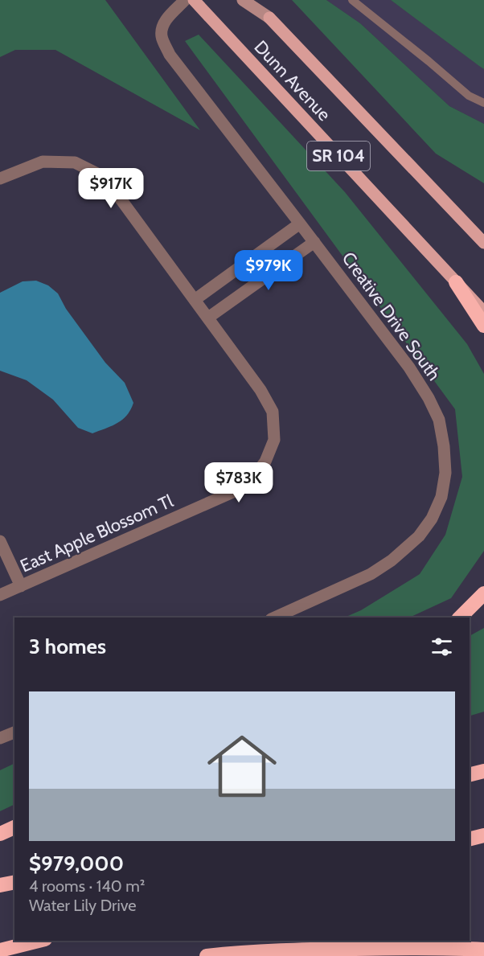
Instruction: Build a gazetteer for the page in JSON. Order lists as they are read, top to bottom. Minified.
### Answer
{"streets":{"main road":["Dunn Avenue","SR 104"],"street":["Creative Drive South","East Apple Blossom Tl"]},"page":{"price":["$917K","$979K","$783K"],"heading":"3 homes","list":[{"name":"$979,000","note":"4 rooms · 140 m² · Water Lily Drive"}]}}
